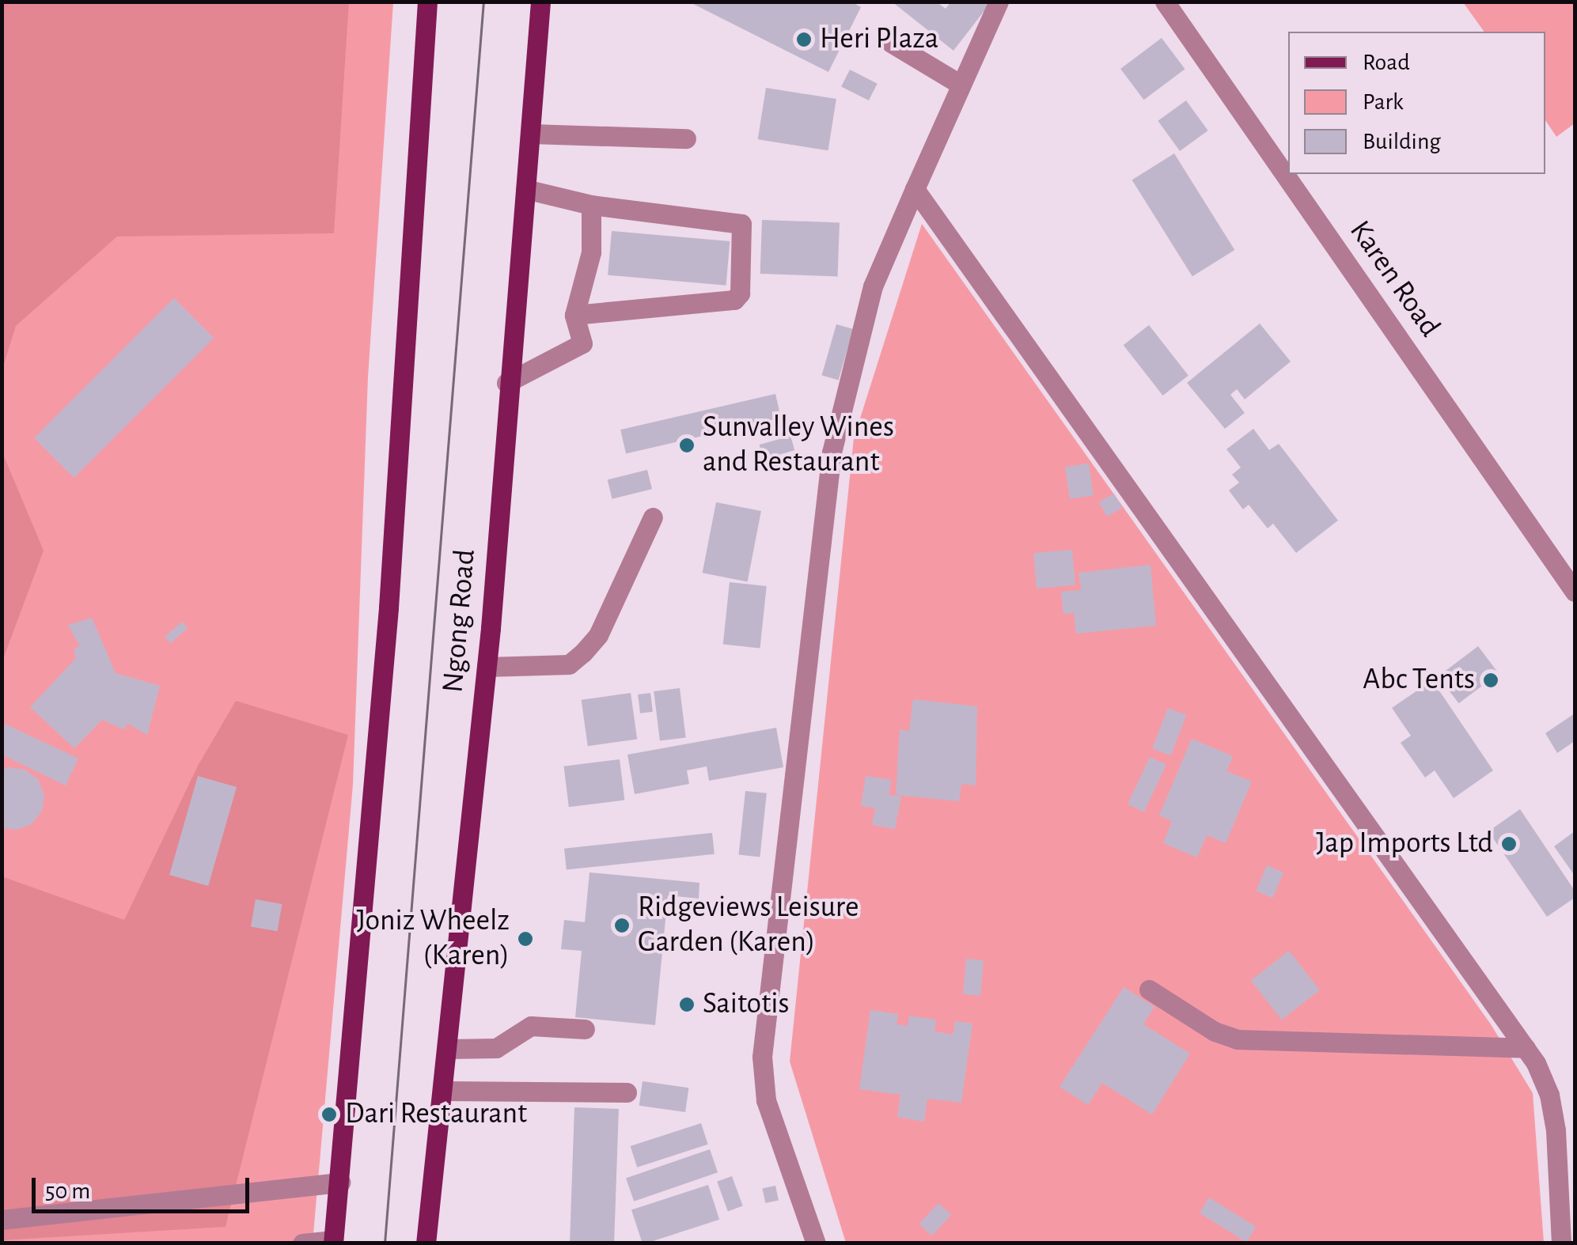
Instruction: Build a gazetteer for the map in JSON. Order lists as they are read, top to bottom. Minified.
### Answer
{"streets":{"main road":["Ngong Road"],"street":["Karen Road"]},"places":["Heri Plaza","Sunvalley Wines and Restaurant","Abc Tents","Jap Imports Ltd","Ridgeviews Leisure Garden (Karen)","Joniz Wheelz (Karen)","Saitotis","Dari Restaurant"],"legend":["Road","Park","Building"],"scale_bar":"50 m"}
